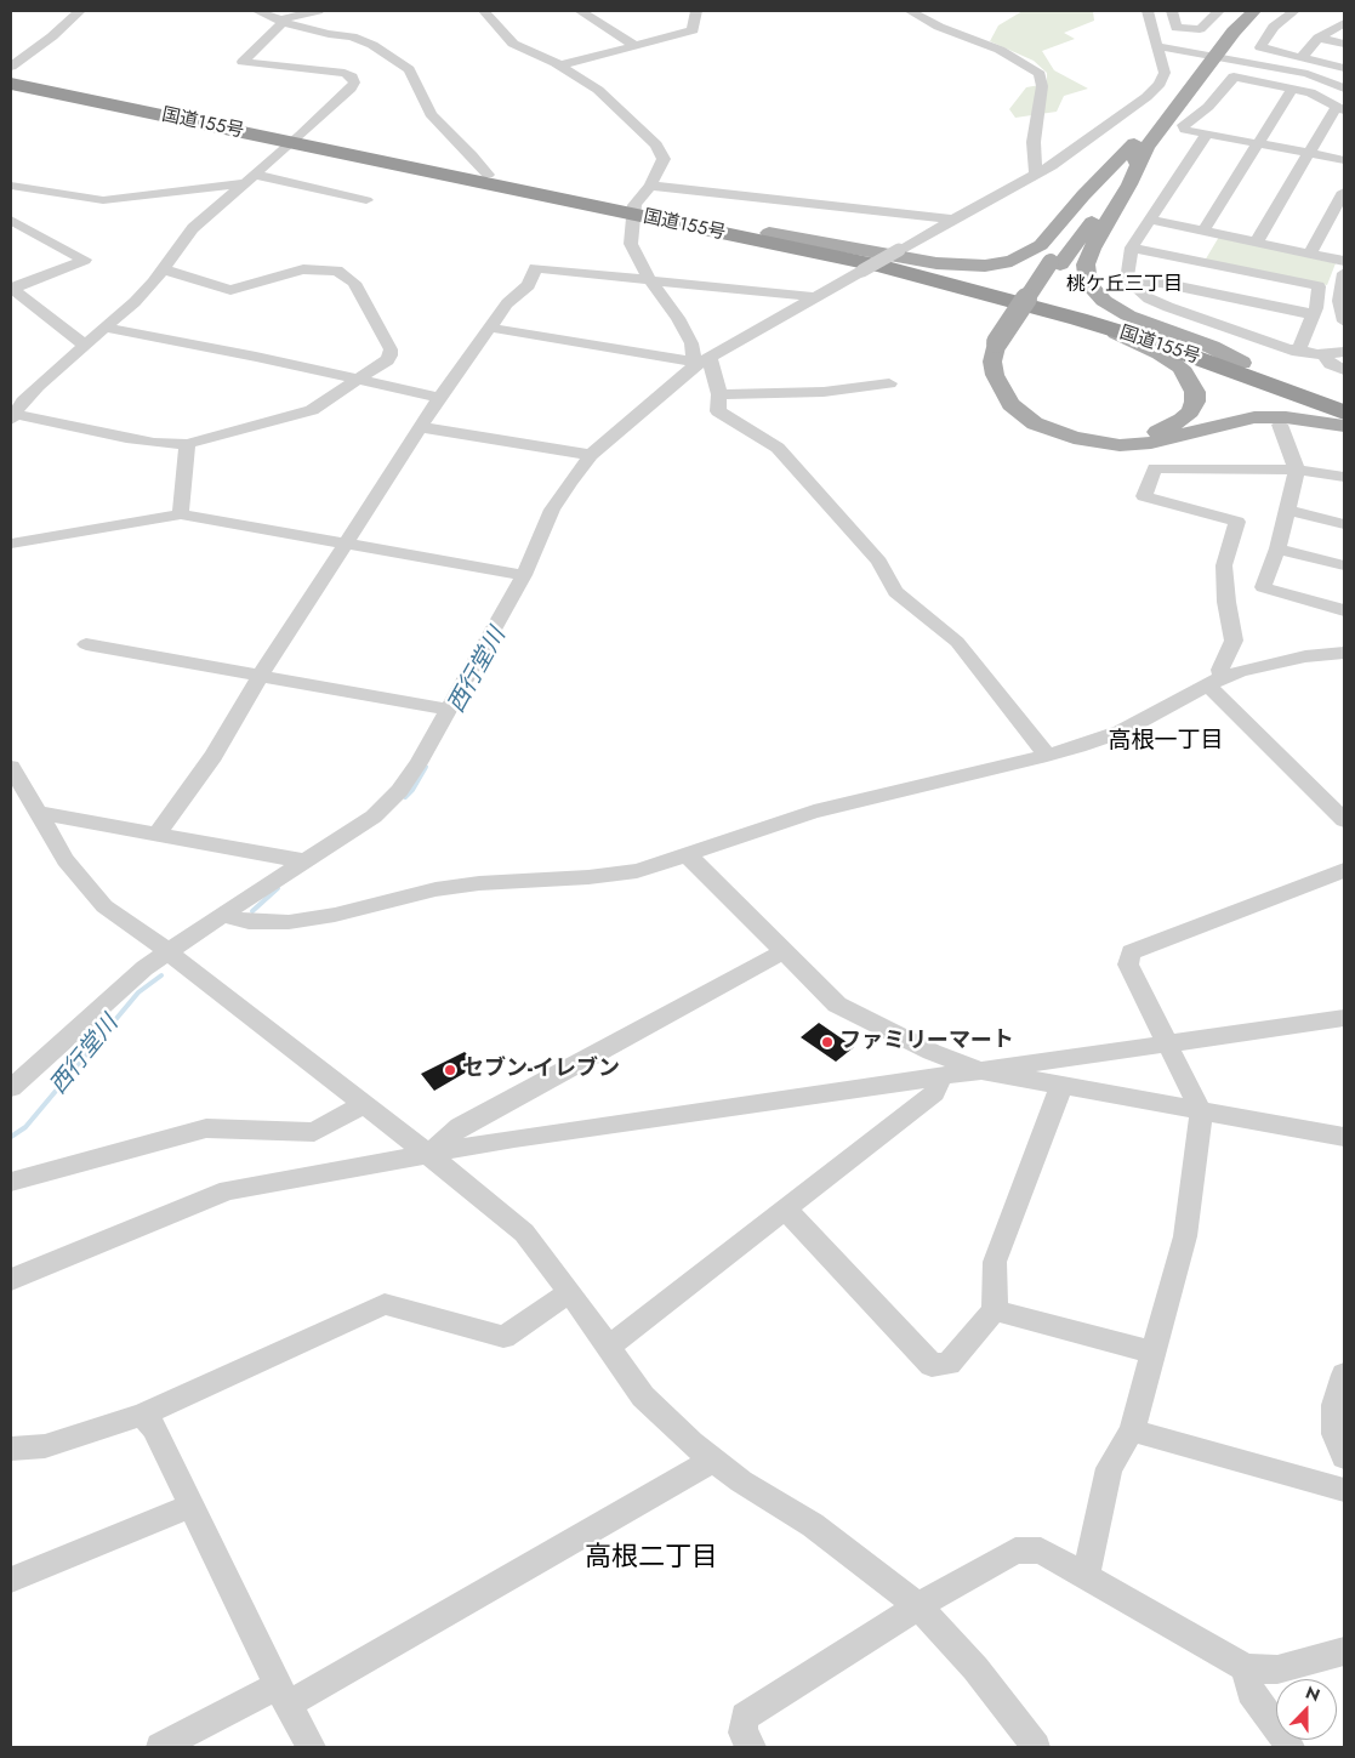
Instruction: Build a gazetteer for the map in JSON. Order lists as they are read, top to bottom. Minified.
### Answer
{"streets":{"highway":["国道155号"]},"districts":["桃ケ丘三丁目","高根一丁目","高根二丁目"],"water":["西行堂川"],"places":["ファミリーマート","セブン-イレブン"],"north":"top"}
